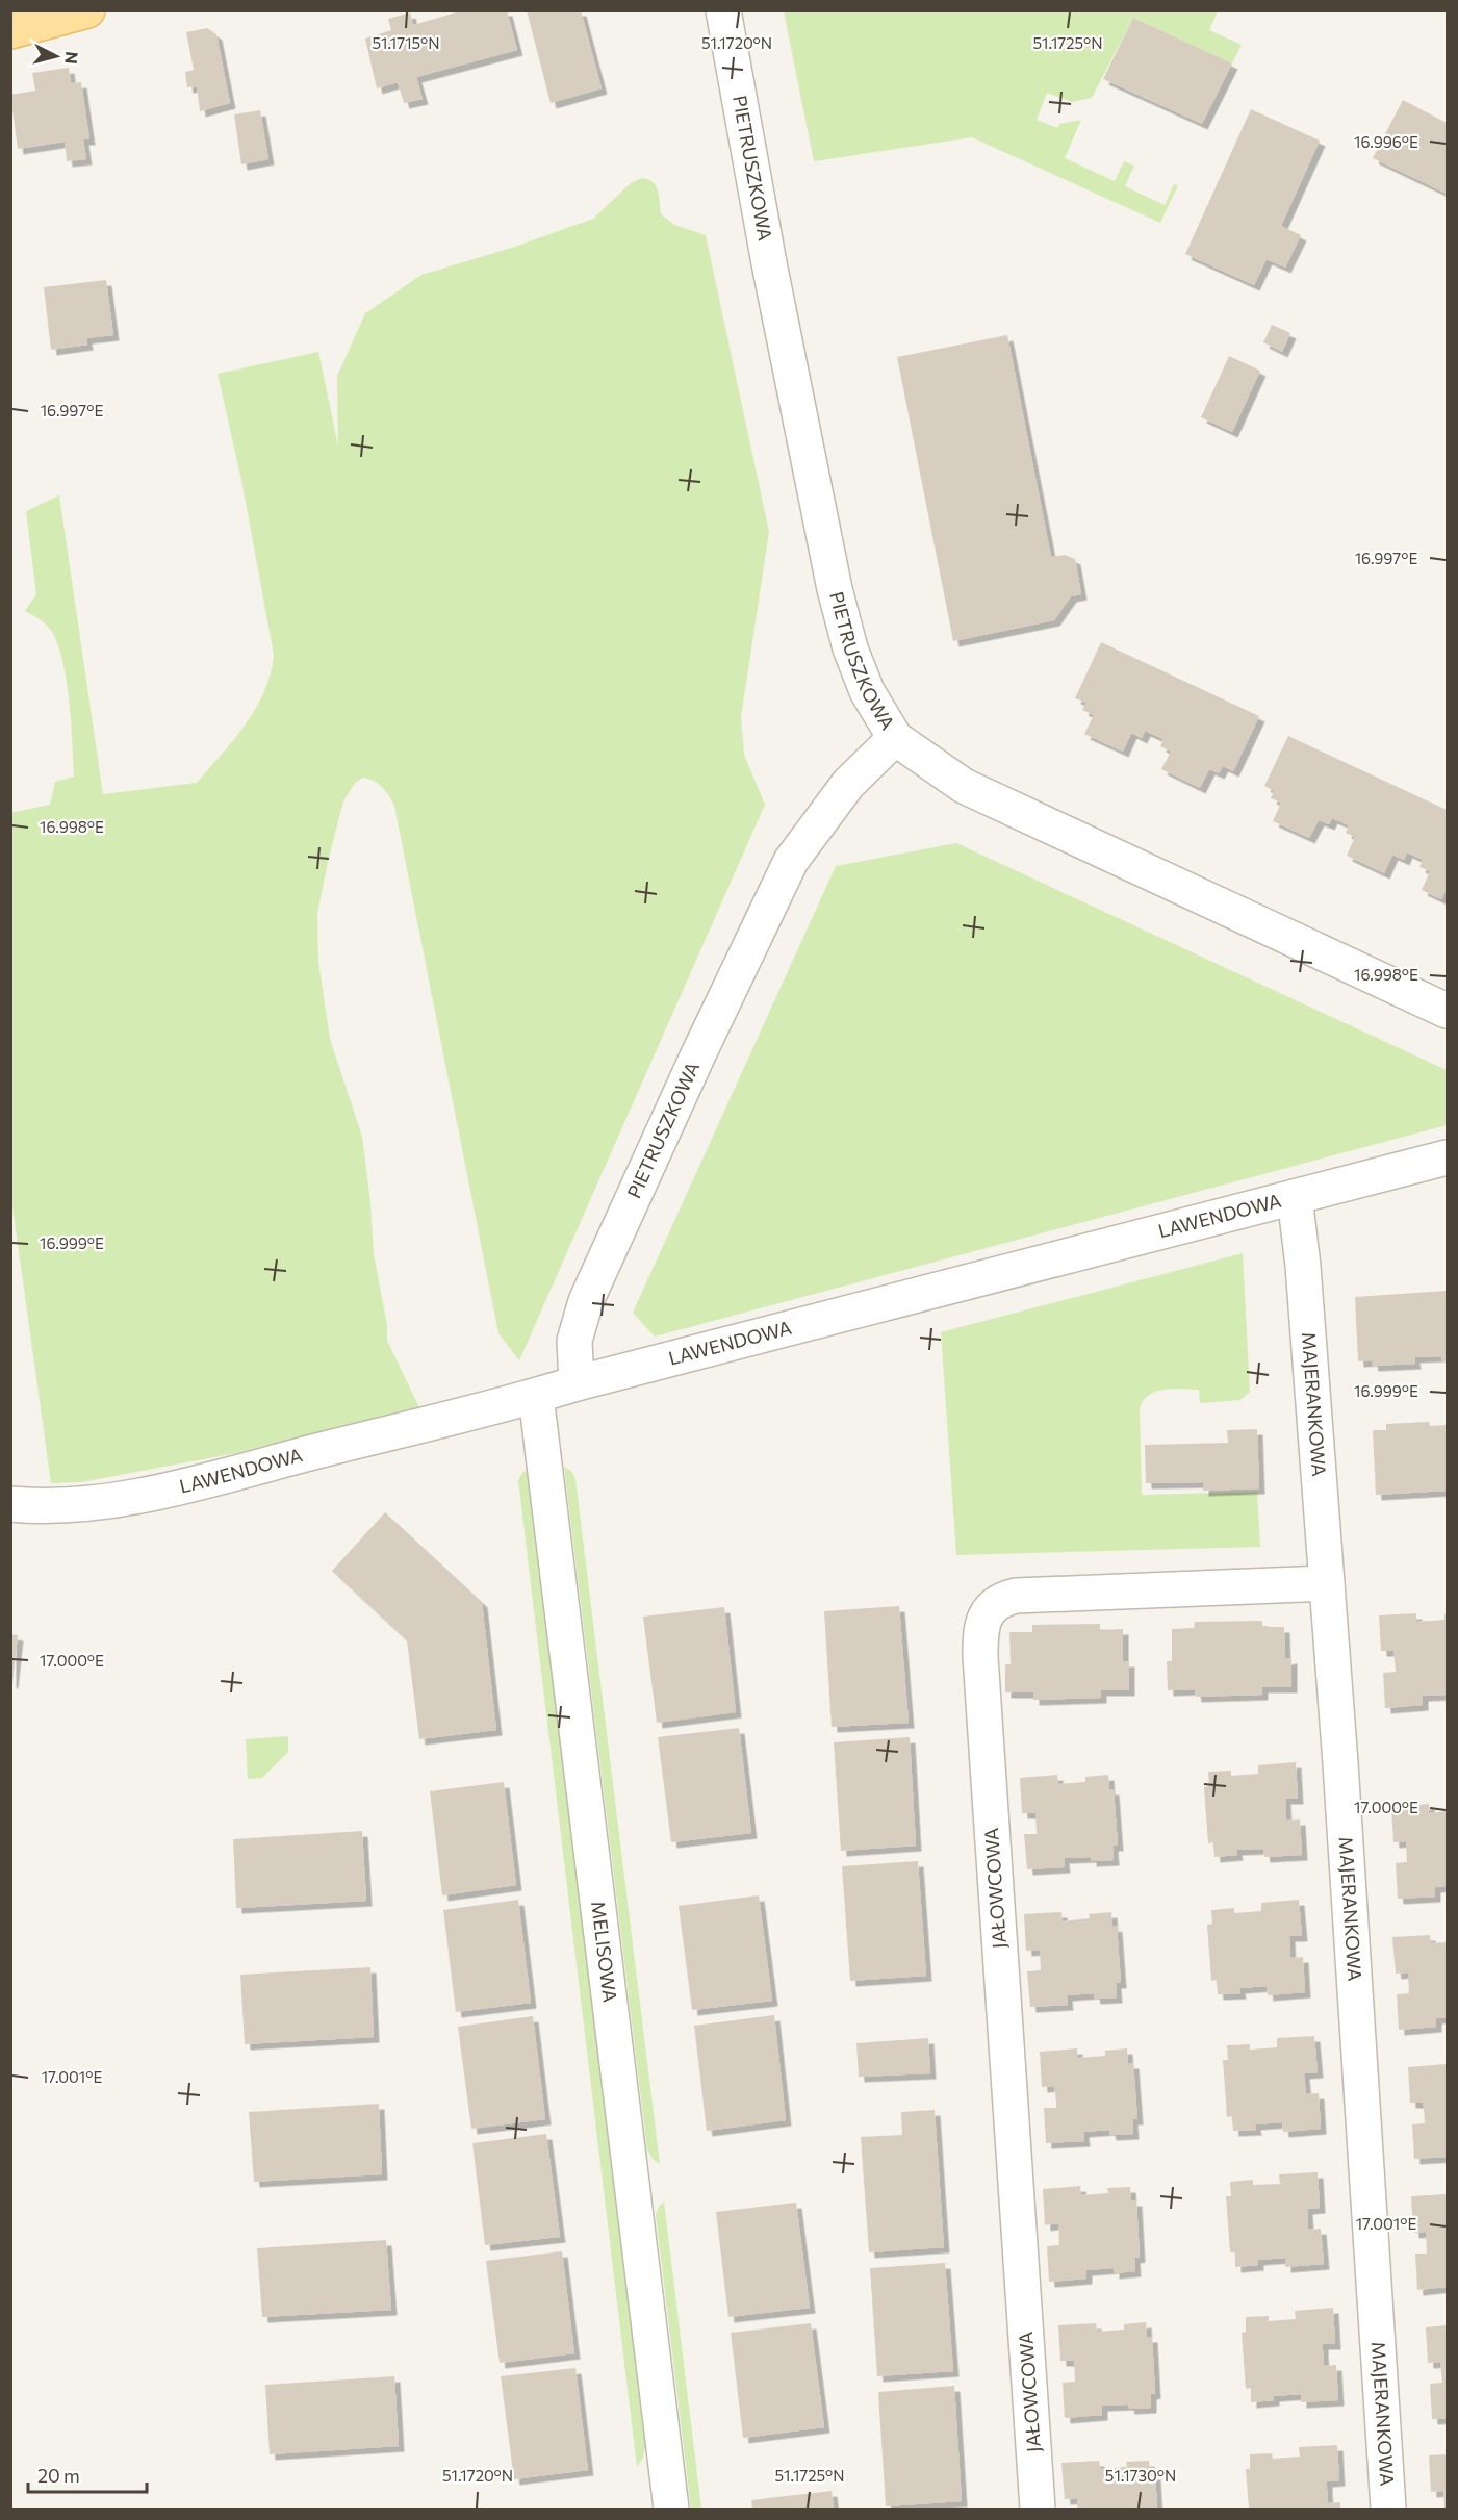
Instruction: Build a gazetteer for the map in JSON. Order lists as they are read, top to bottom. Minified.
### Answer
{"streets":{"street":["PIETRUSZKOWA","LAWENDOWA","MAJERANKOWA","JAŁOWCOWA","MELISOWA"]},"crossings":[["PIETRUSZKOWA","LAWENDOWA"],["LAWENDOWA","MAJERANKOWA"],["LAWENDOWA","MELISOWA"],["MAJERANKOWA","JAŁOWCOWA"]],"scale_bar":"20 m","north":"right","coordinates":["51.1715°N","51.1720°N","51.1725°N","16.996°E","16.997°E","16.998°E","16.999°E","17.000°E","17.001°E","51.1730°N"]}
